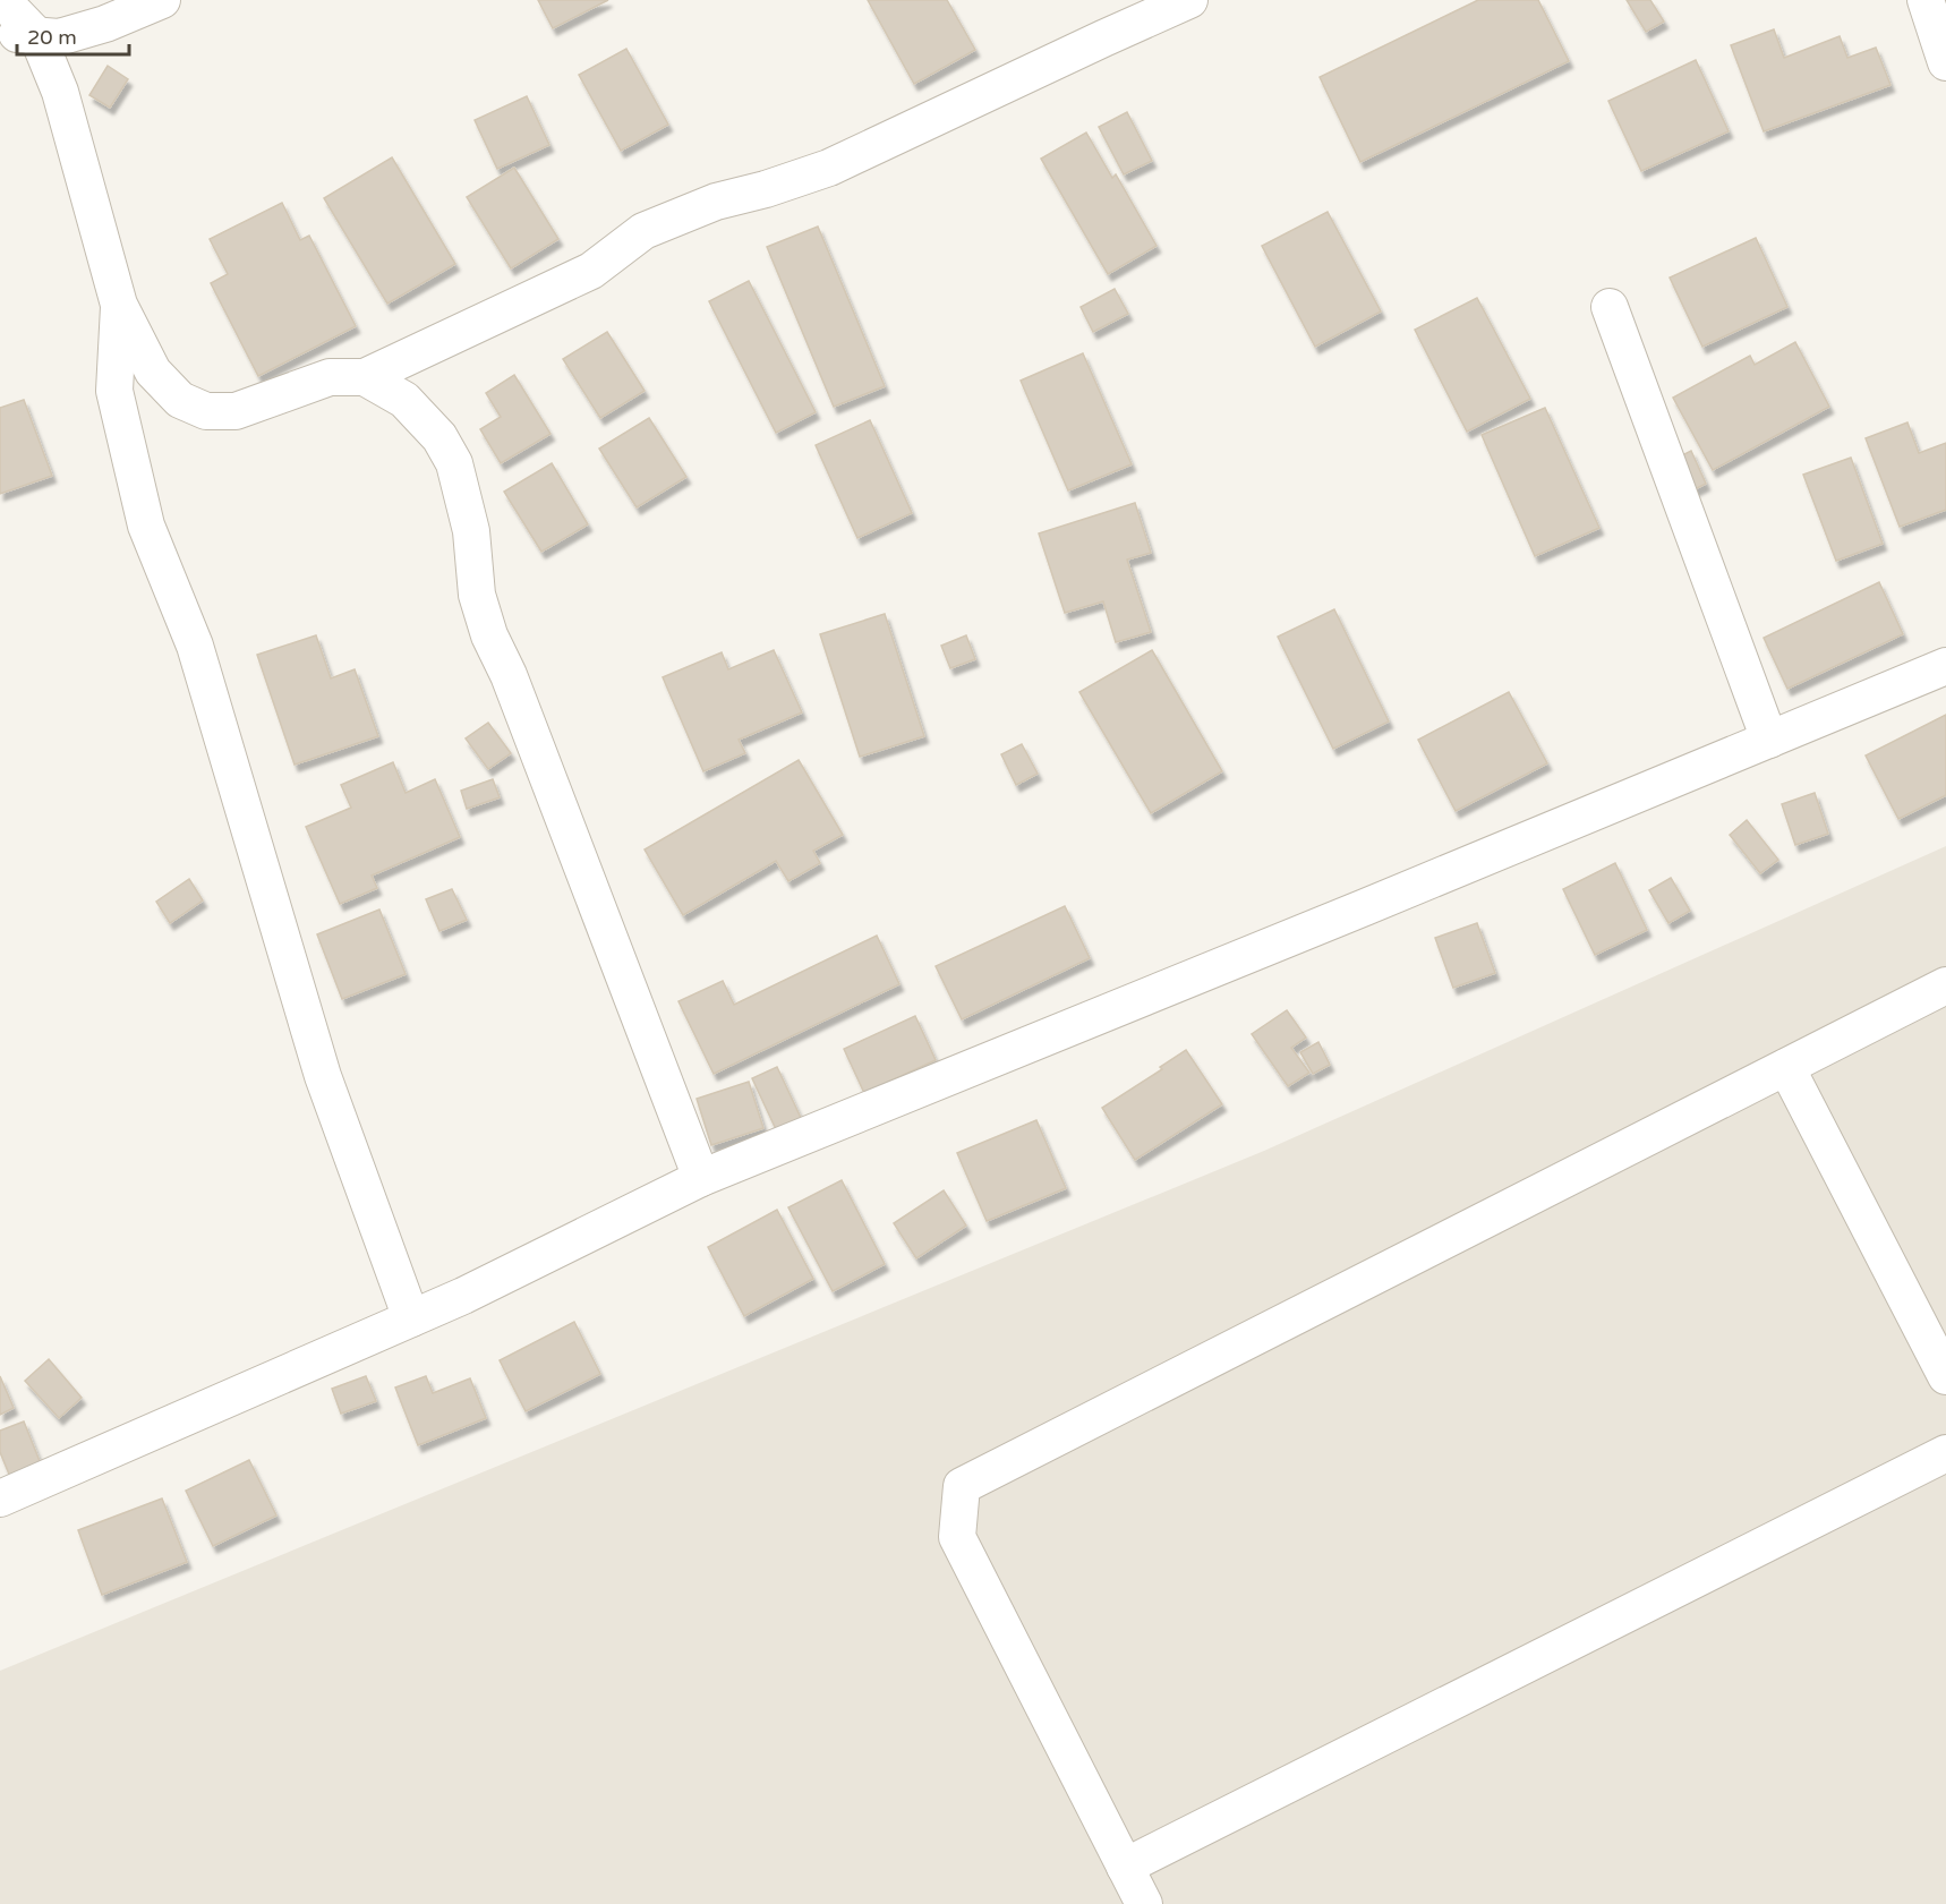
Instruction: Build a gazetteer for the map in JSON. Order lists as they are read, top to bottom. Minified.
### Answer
{"scale_bar":"20 m"}
